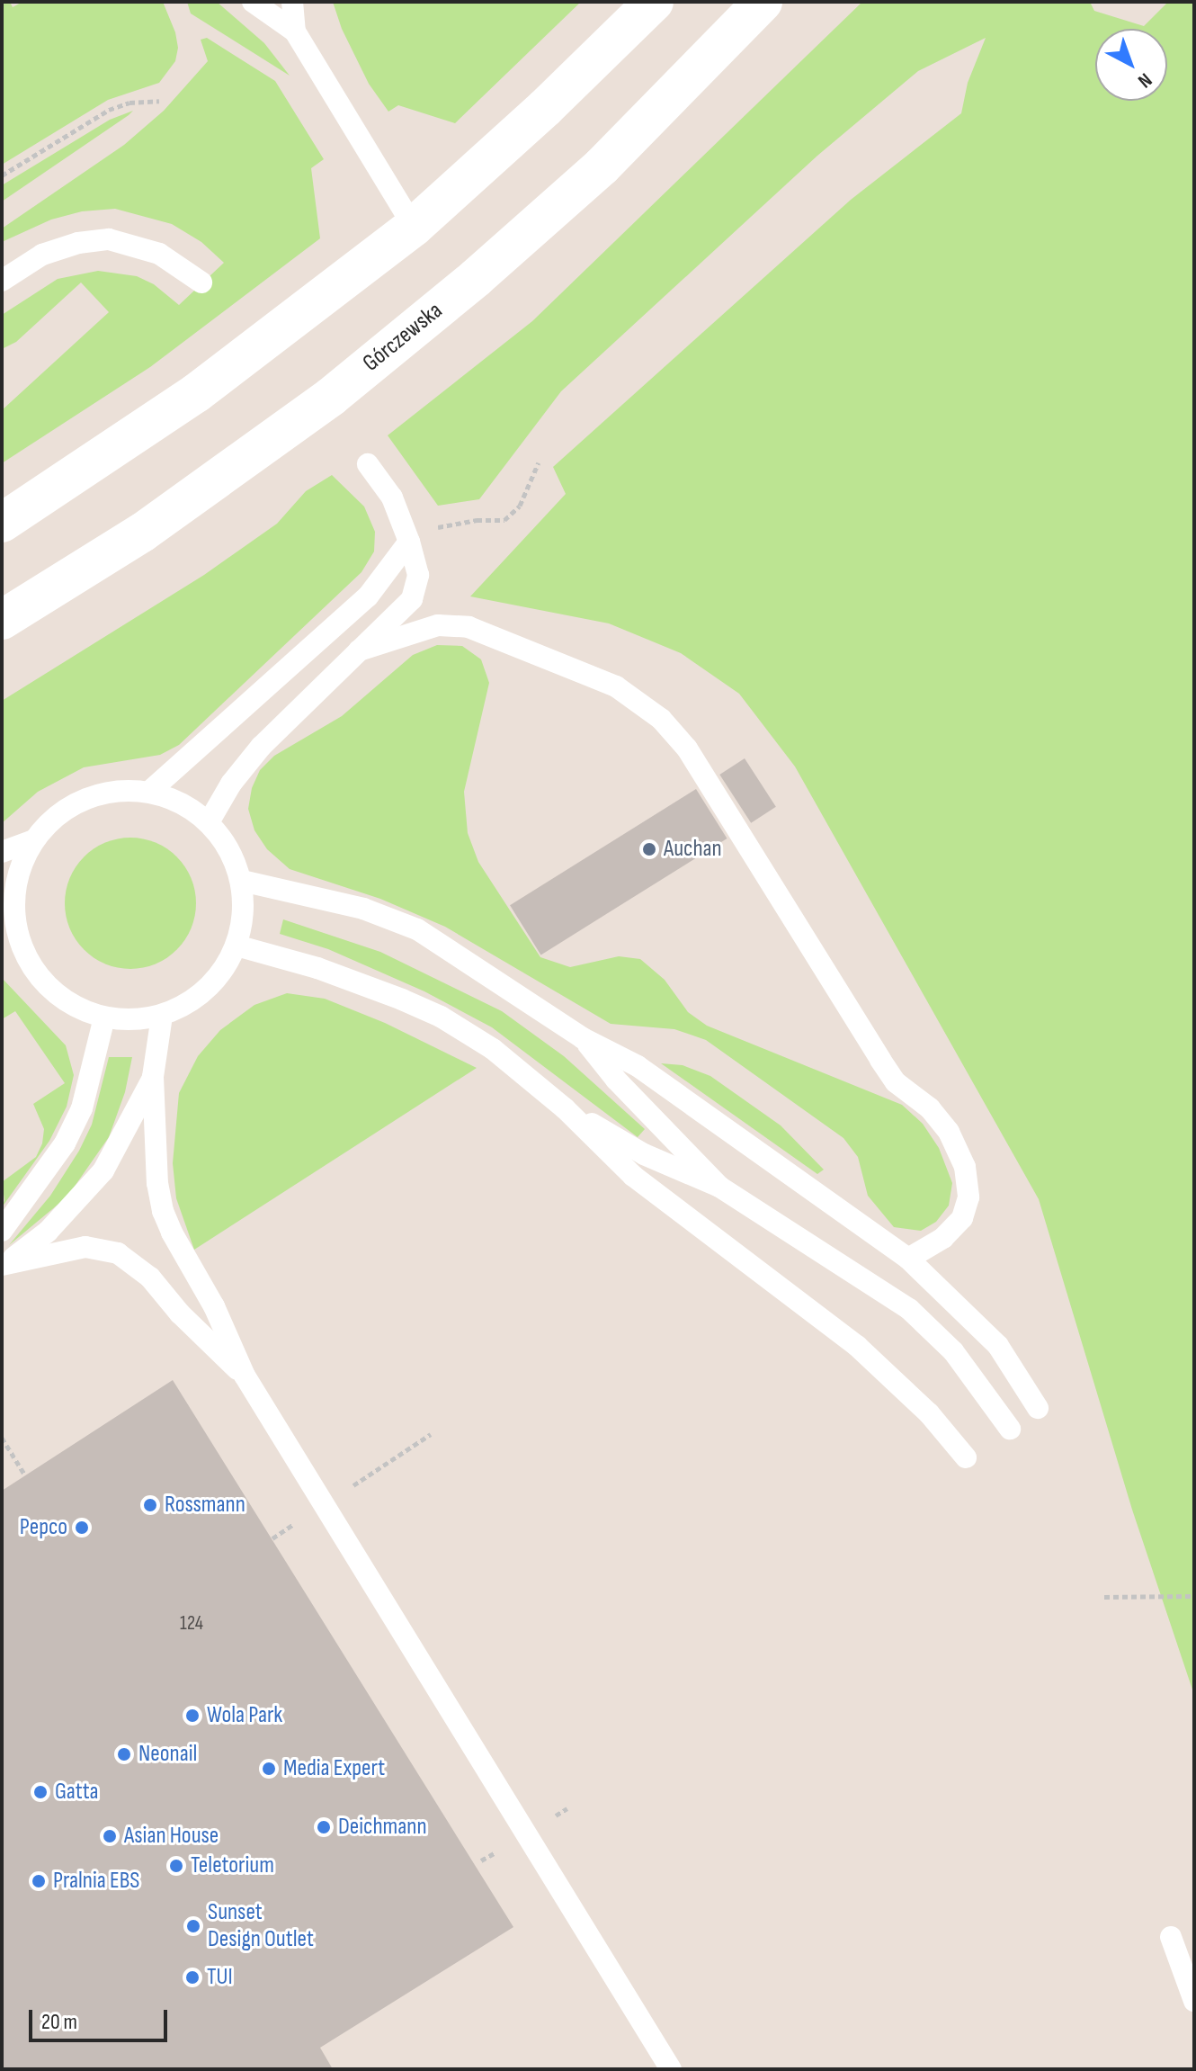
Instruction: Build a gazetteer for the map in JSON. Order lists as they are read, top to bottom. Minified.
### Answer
{"streets":{"main road":["Górczewska"]},"places":["Auchan","Rossmann","Pepco","Wola Park","Neonail","Media Expert","Gatta","Deichmann","Asian House","Teletorium","Pralnia EBS","Sunset Design Outlet","TUI"],"house_numbers":["124"],"scale_bar":"20 m","north":"bottom right"}
